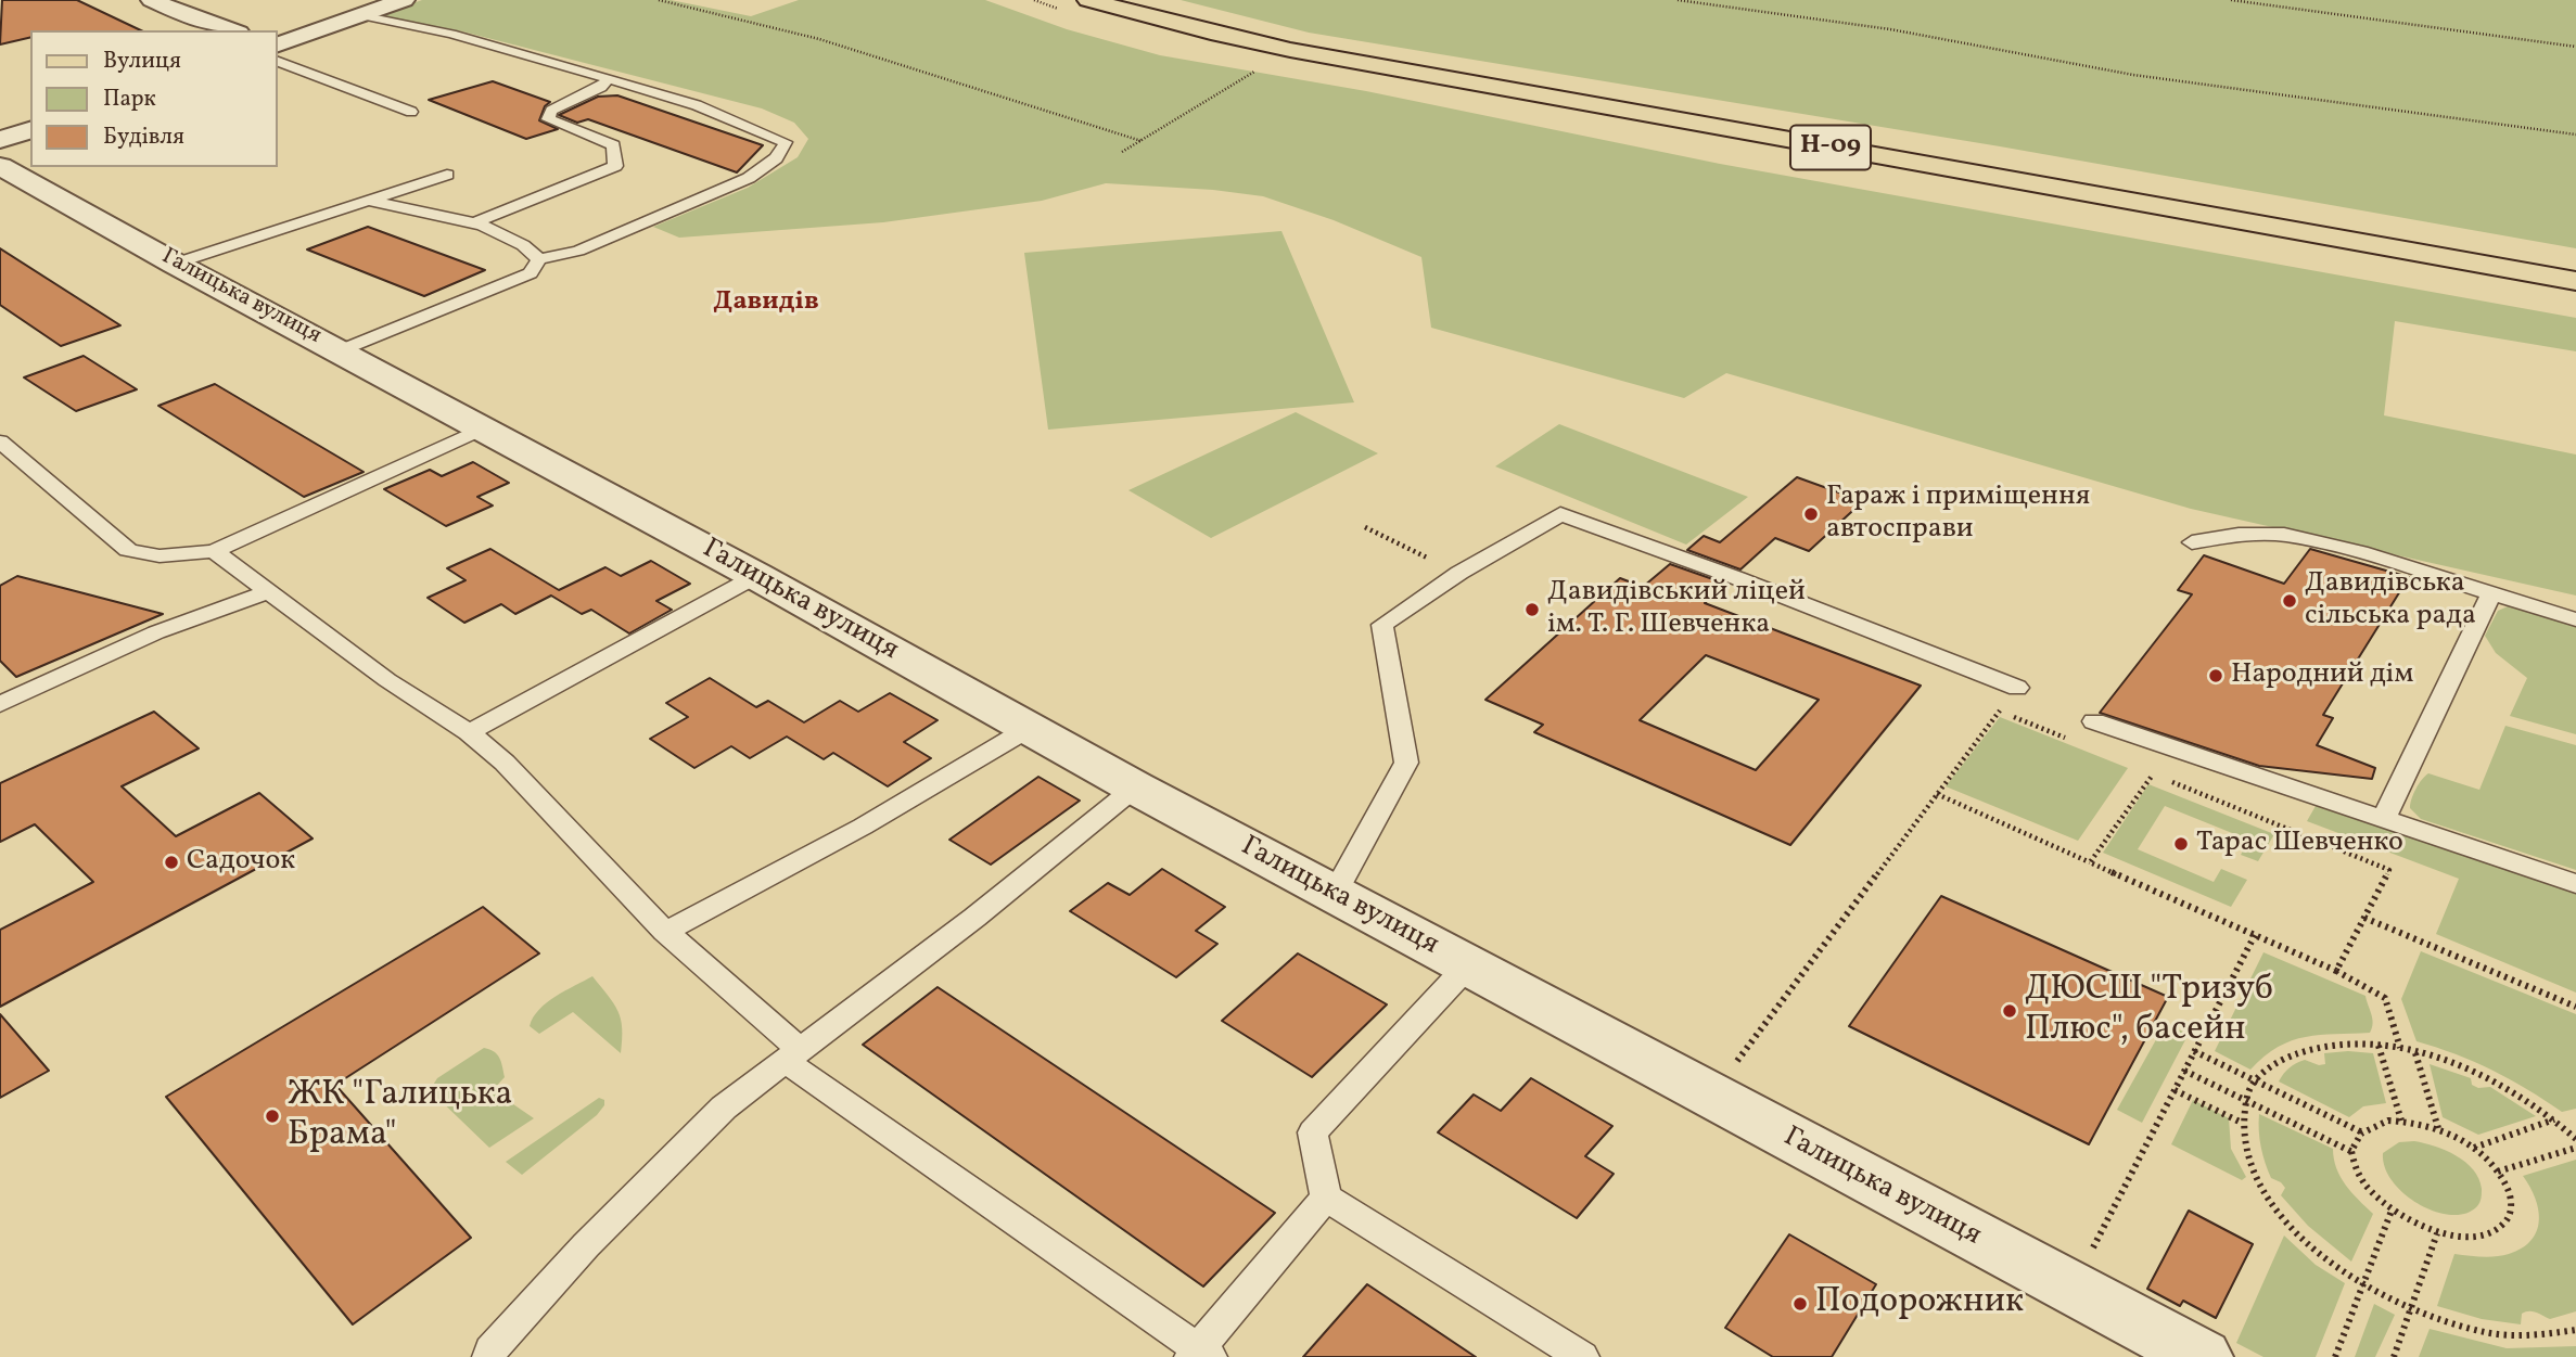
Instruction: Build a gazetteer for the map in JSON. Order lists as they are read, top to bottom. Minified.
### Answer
{"streets":{"main road":["Н-09"],"street":["Галицька вулиця"]},"districts":["Давидів"],"places":["Гараж і приміщення автосправи","Давидівська сільська рада","Давидівський ліцей ім. Т. Г. Шевченка","Народний дім","Тарас Шевченко","Садочок","ДЮСШ \"Тризуб Плюс\", басейн","ЖК \"Галицька Брама\"","Подорожник"],"legend":["Вулиця","Парк","Будівля"]}
